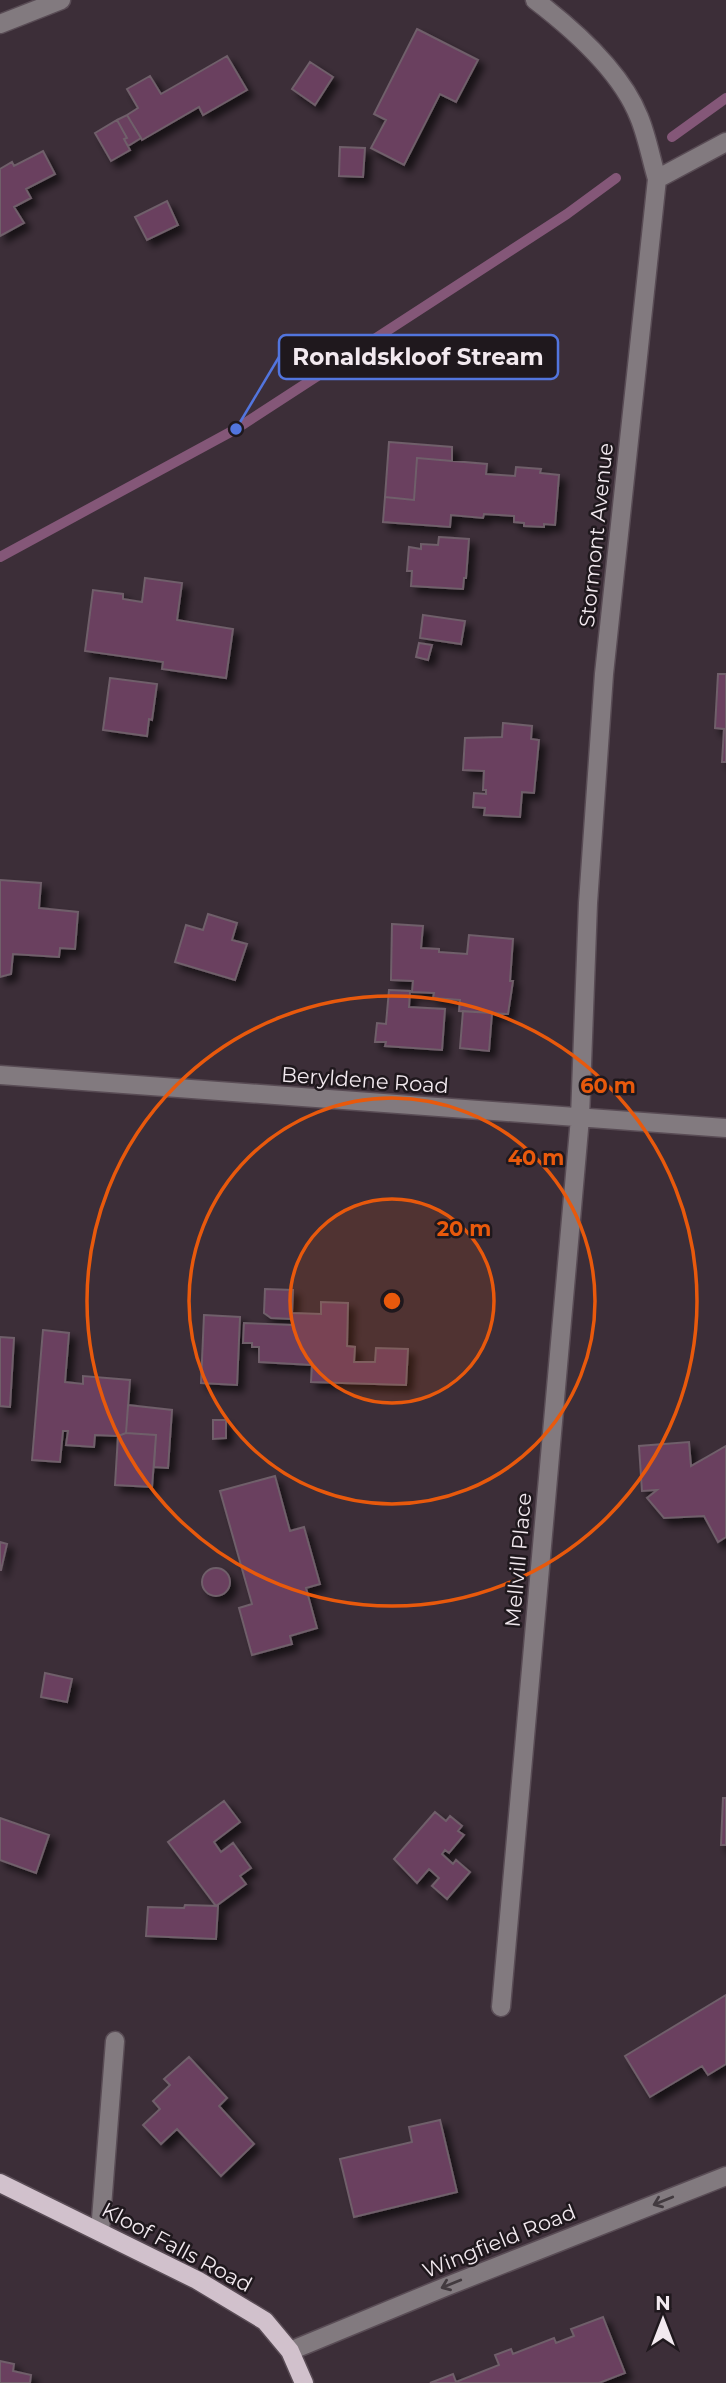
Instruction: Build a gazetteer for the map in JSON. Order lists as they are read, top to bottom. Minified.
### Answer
{"streets":{"main road":["Kloof Falls Road"],"street":["Stormont Avenue","Beryldene Road","Mellvill Place","Wingfield Road"]},"crossings":[["Stormont Avenue","Beryldene Road"],["Stormont Avenue","Mellvill Place"],["Beryldene Road","Mellvill Place"],["Wingfield Road","Kloof Falls Road"]],"one_way":["Wingfield Road"],"places":["Ronaldskloof Stream"],"north":"top","rings":["60 m","40 m","20 m"]}
